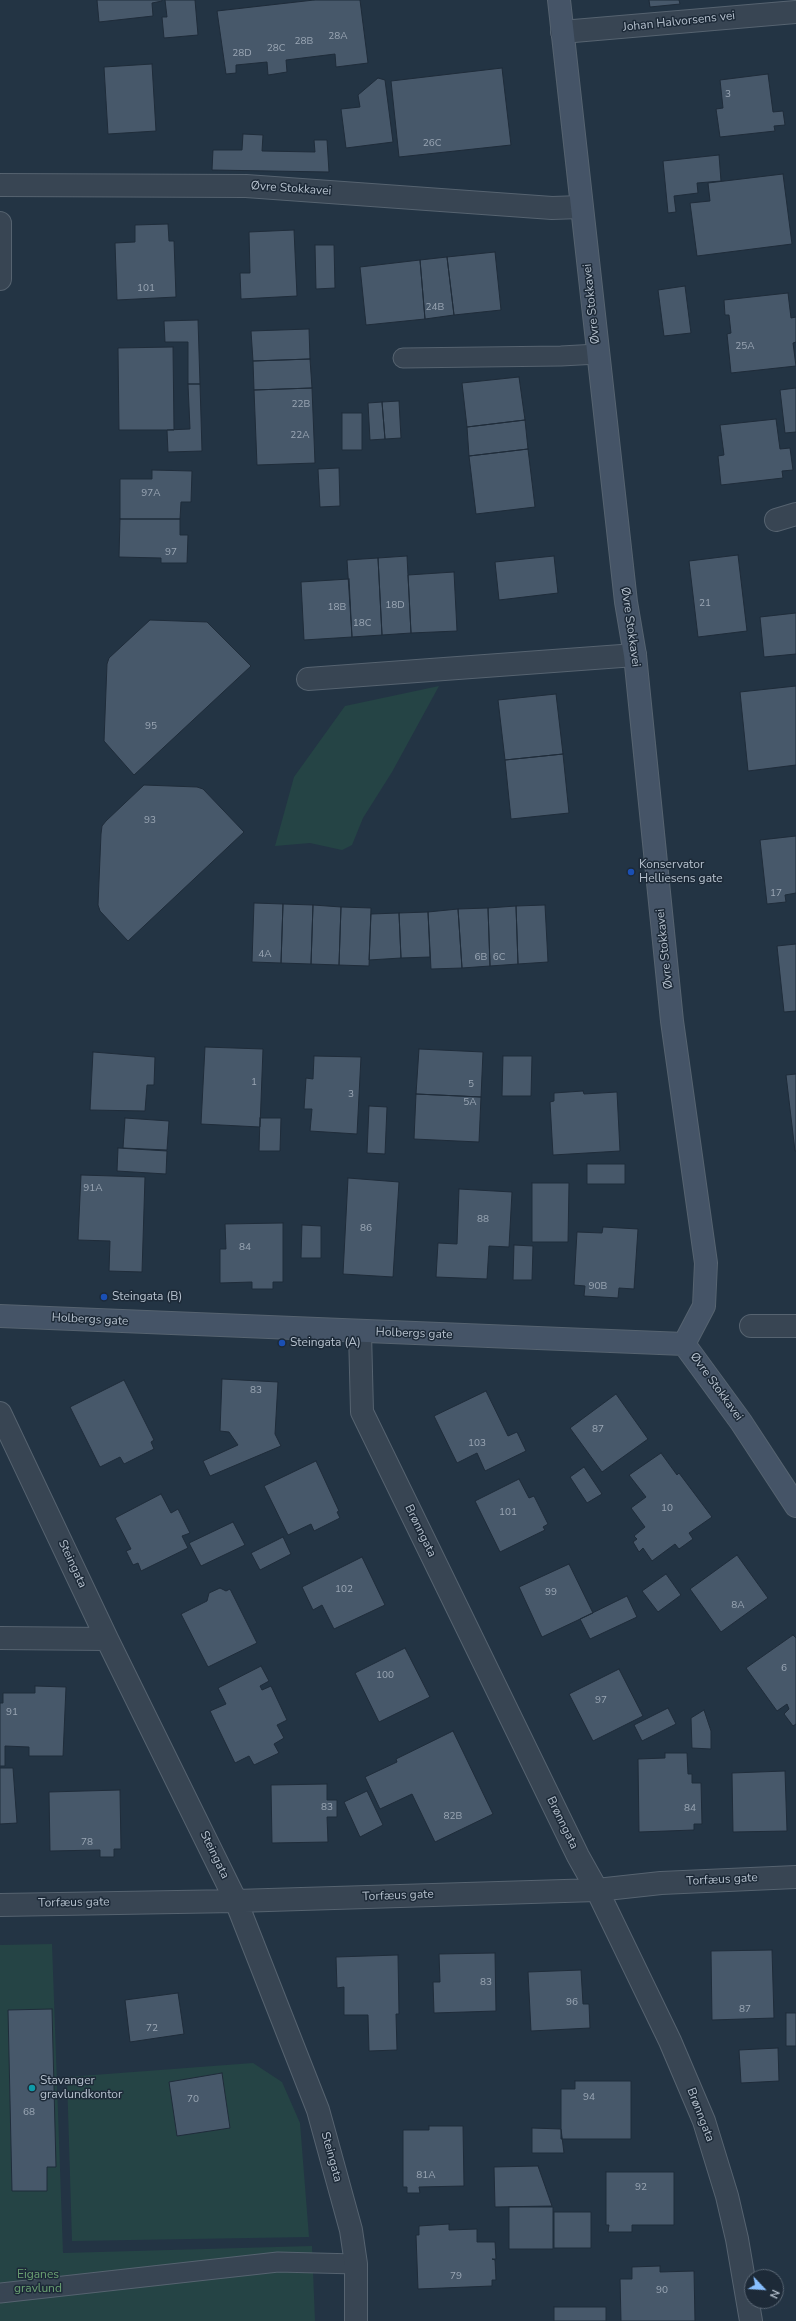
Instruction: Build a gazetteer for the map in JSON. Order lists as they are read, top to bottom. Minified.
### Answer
{"streets":{"main road":["Øvre Stokkavei","Holbergs gate"],"street":["Johan Halvorsens vei","Brønngata","Steingata","Torfæus gate"]},"crossings":[["Johan Halvorsens vei","Øvre Stokkavei"],["Øvre Stokkavei","Holbergs gate"],["Holbergs gate","Brønngata"],["Brønngata","Torfæus gate"],["Steingata","Torfæus gate"]],"parks":["Eiganes gravlund"],"places":["Konservator Helliesens gate","Steingata (B)","Steingata (A)","Stavanger gravlundkontor"],"house_numbers":["28A","28B","28C","28D","3","26C","101","24B","25A","22B","22A","97A","97","21","18D","18B","18C","95","93","17","4A","6B","6C","1","5","3","5A","91A","88","86","84","90B","83","87","103","10","101","102","99","8A","6","100","97","91","83","84","82B","78","83","96","87","72","94","70","68","81A","92","79","90"],"north":"bottom right"}
